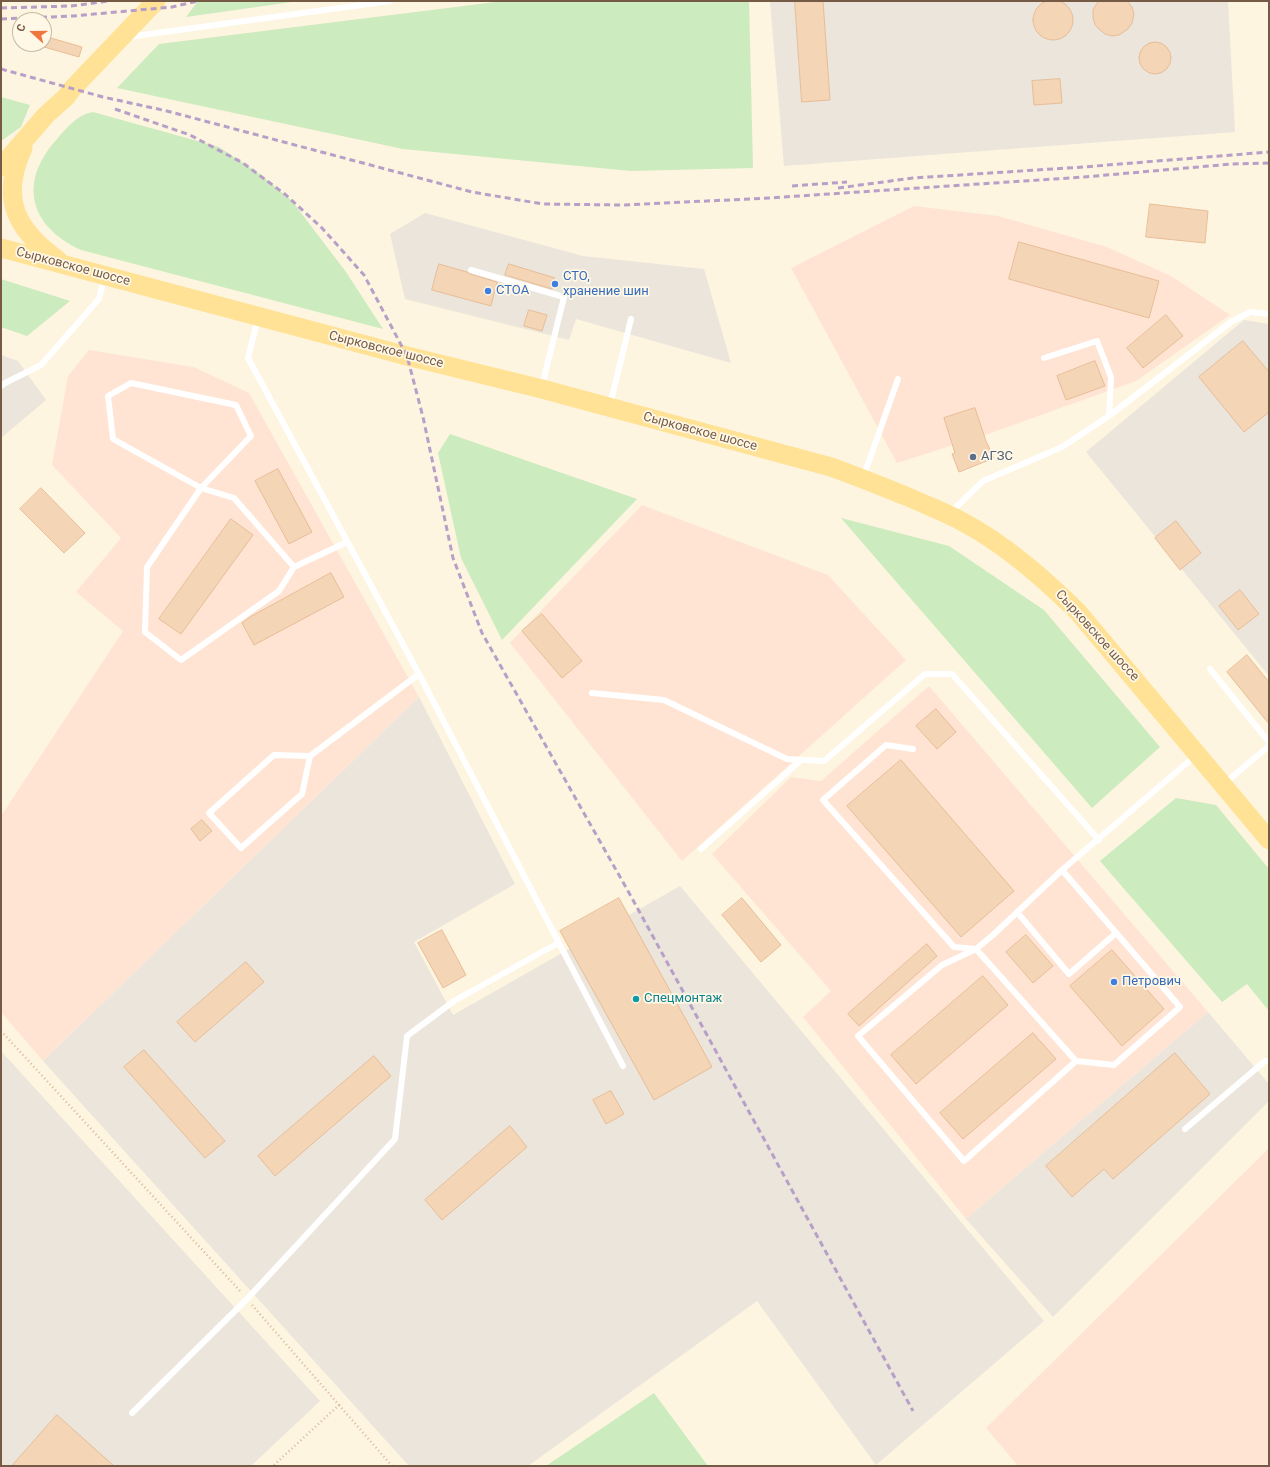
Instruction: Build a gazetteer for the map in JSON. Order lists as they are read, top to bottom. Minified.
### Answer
{"streets":{"main road":["Сырковское шоссе"]},"places":["СТО, хранение шин","СТОА","АГЗС","Петрович","Спецмонтаж"],"north":"left"}
